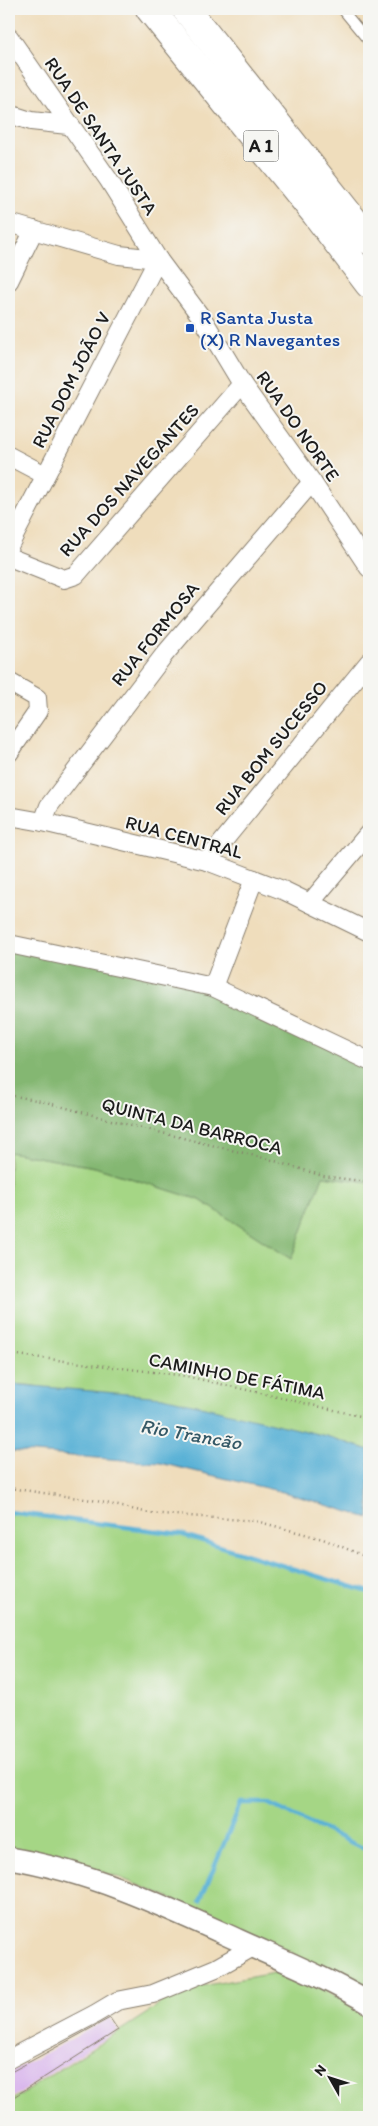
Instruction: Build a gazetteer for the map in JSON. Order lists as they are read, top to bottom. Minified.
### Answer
{"streets":{"highway":["A 1"],"street":["RUA DE SANTA JUSTA","RUA DOM JOÃO V","RUA DO NORTE","RUA DOS NAVEGANTES","RUA FORMOSA","RUA BOM SUCESSO","RUA CENTRAL"],"path":["QUINTA DA BARROCA","CAMINHO DE FÁTIMA"]},"crossings":[["RUA DE SANTA JUSTA","RUA DOM JOÃO V"],["RUA DE SANTA JUSTA","RUA DO NORTE"],["RUA DOM JOÃO V","RUA DO NORTE"],["RUA DO NORTE","RUA DOS NAVEGANTES"],["RUA DO NORTE","RUA FORMOSA"],["RUA FORMOSA","RUA CENTRAL"],["RUA BOM SUCESSO","RUA CENTRAL"]],"water":["Rio Trancão"],"places":{"transit":["R Santa Justa (X) R Navegantes"]},"north":"top left"}
